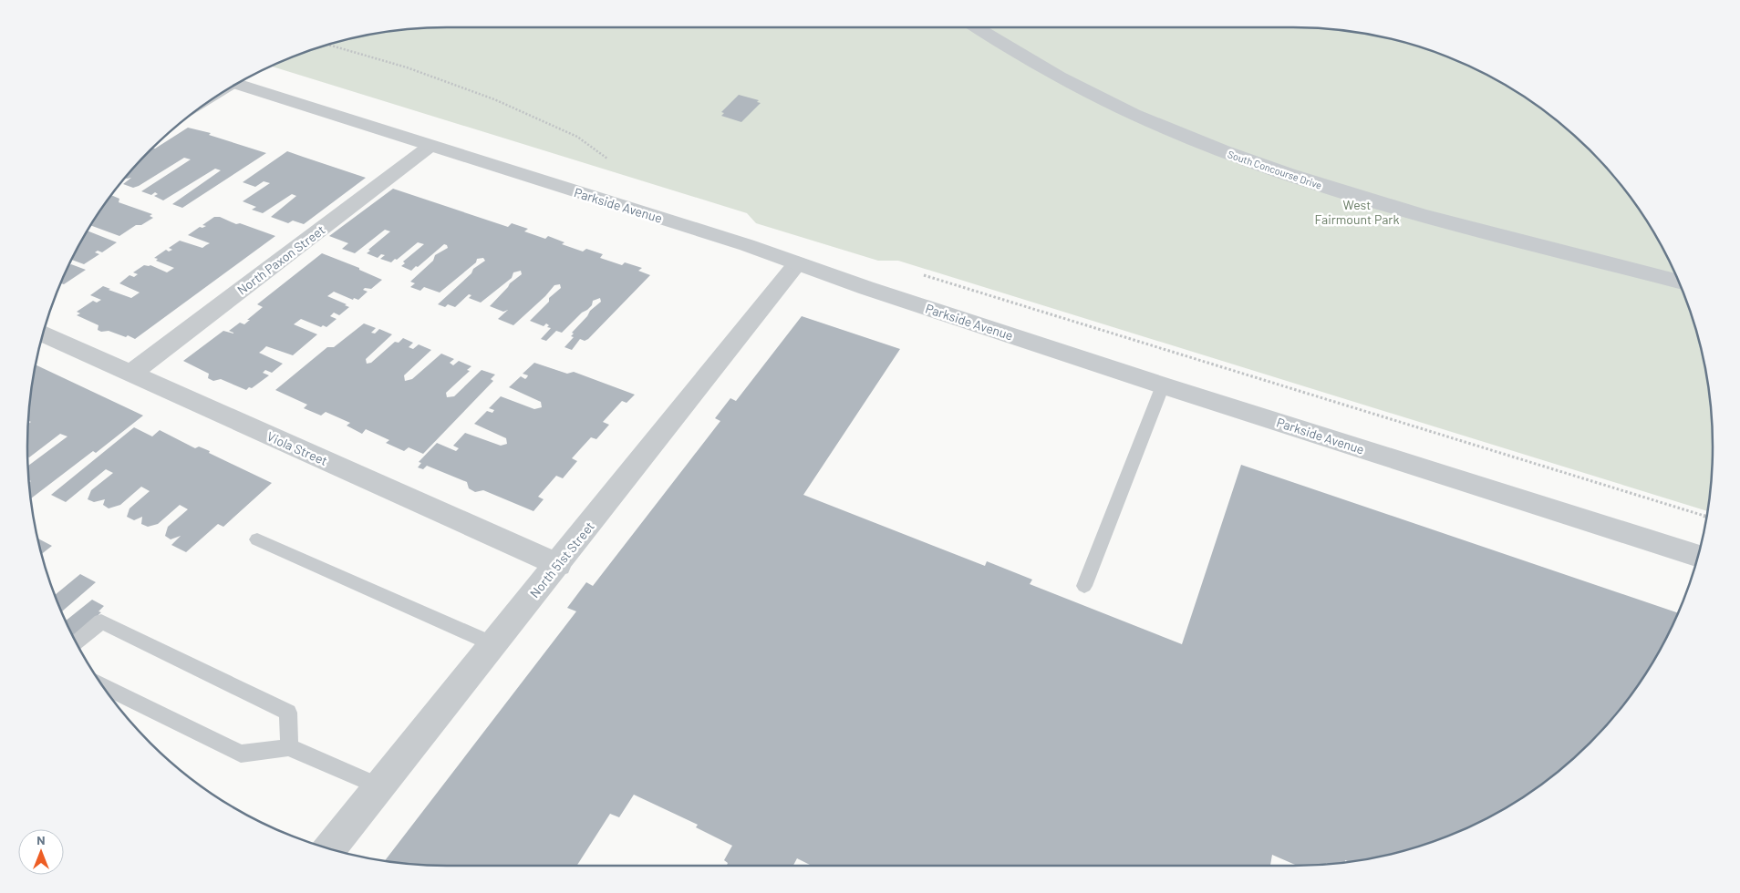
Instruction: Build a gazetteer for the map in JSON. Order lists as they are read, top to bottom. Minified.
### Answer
{"streets":{"street":["South Concourse Drive","Parkside Avenue","North Paxon Street","Viola Street","North 51st Street"]},"crossings":[["Parkside Avenue","North Paxon Street"],["Parkside Avenue","North 51st Street"],["North Paxon Street","Viola Street"],["Viola Street","North 51st Street"]],"parks":["West Fairmount Park"],"north":"top"}
